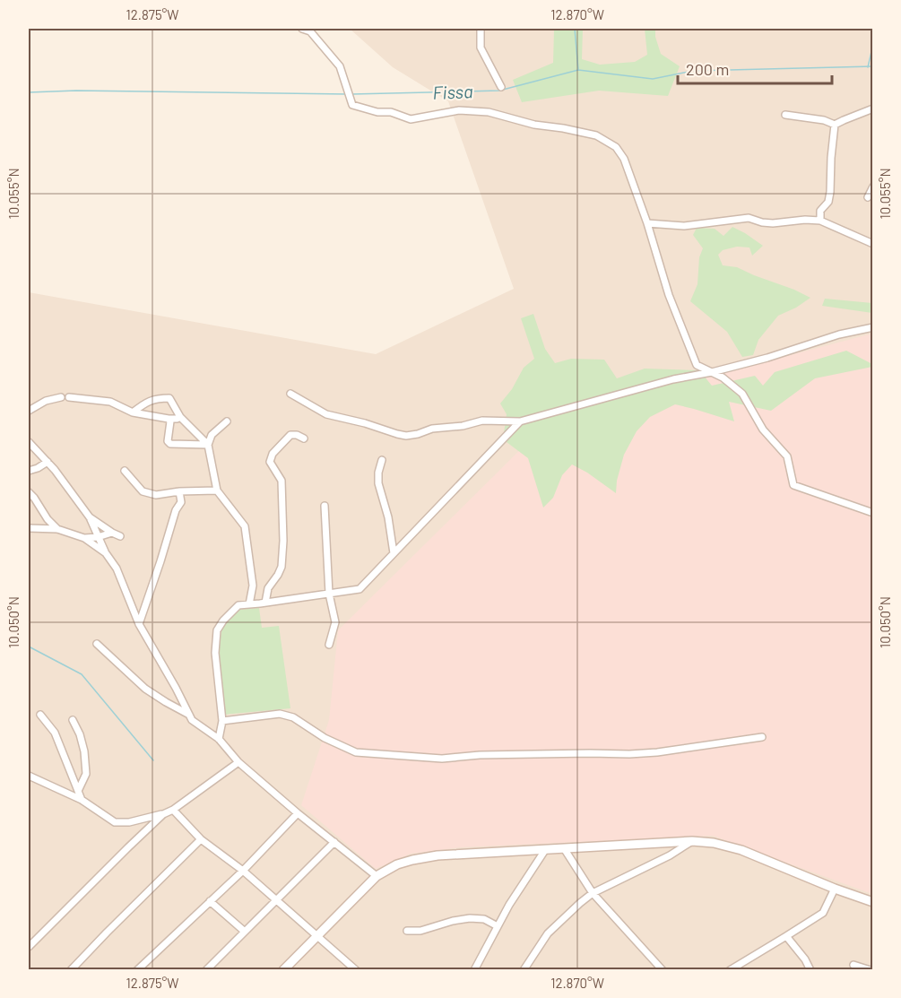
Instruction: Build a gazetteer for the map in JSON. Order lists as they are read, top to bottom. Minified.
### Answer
{"water":["Fissa"],"scale_bar":"200 m","coordinates":["12.875°W","12.870°W","10.055°N","10.050°N"]}
